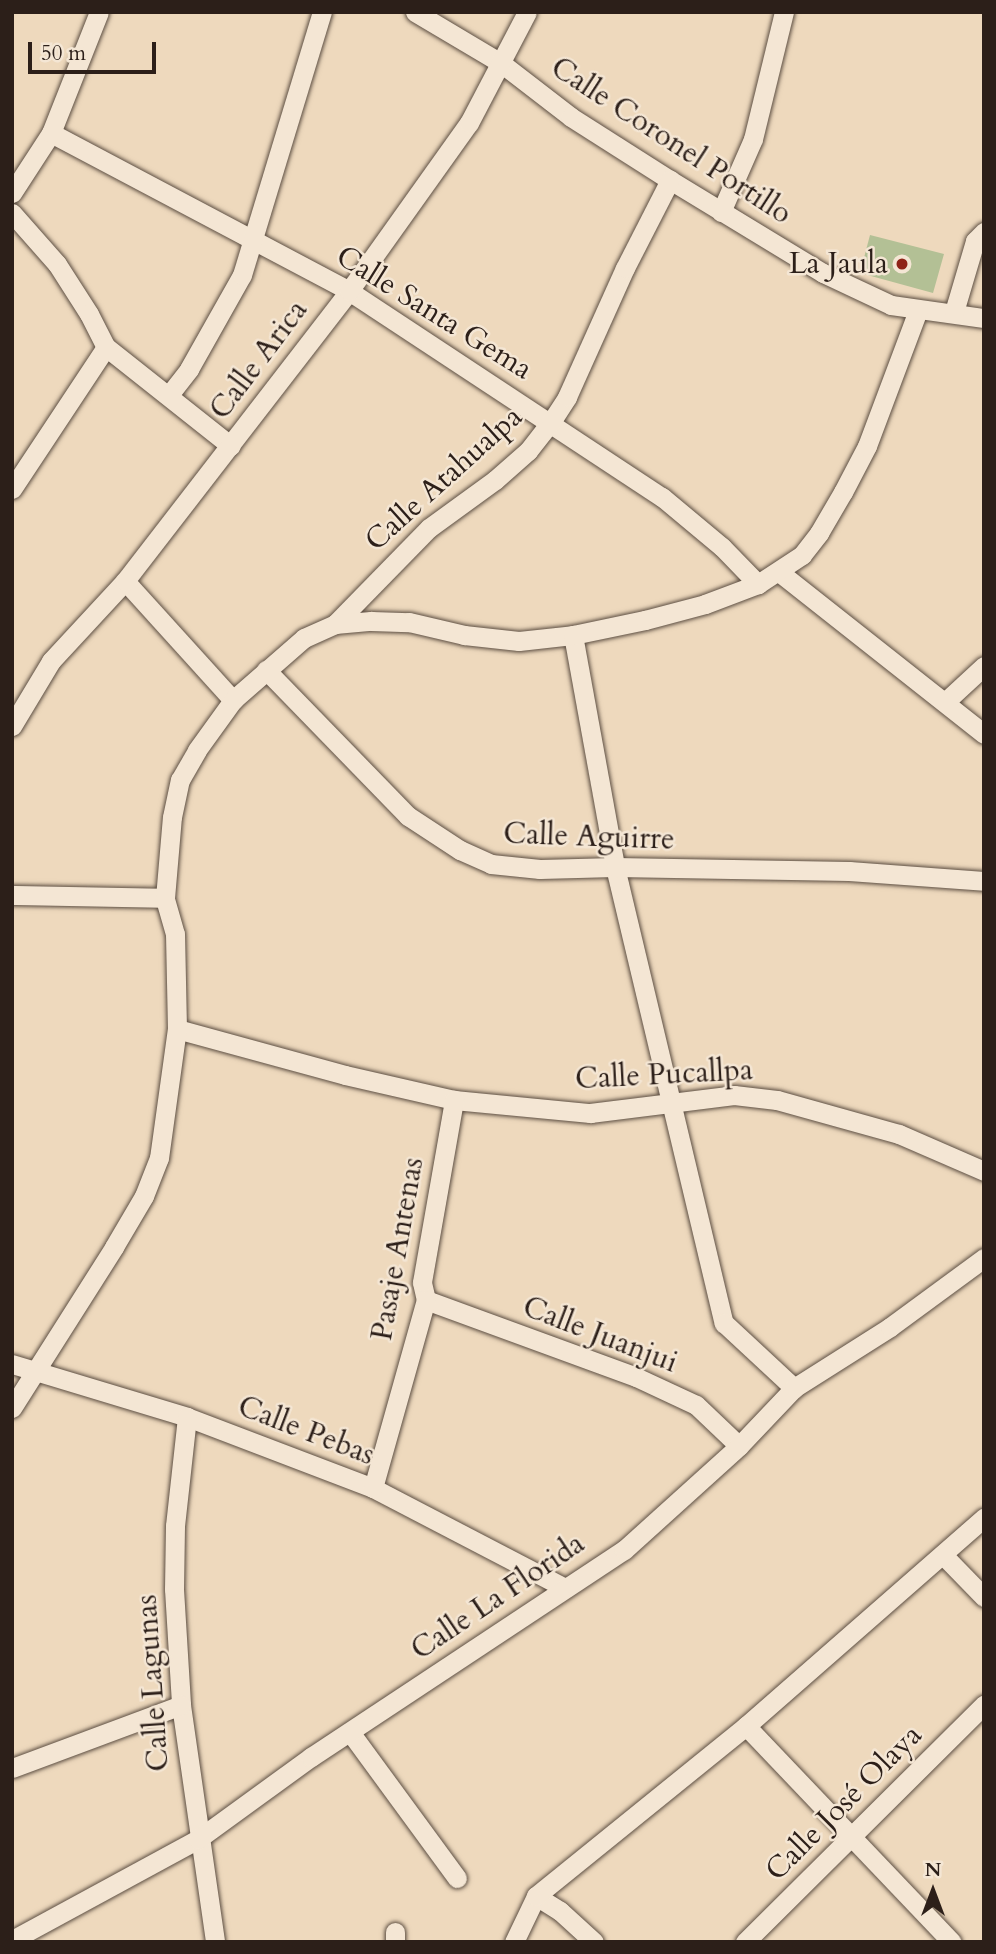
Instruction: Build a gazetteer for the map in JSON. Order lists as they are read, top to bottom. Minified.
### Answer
{"streets":{"street":["Calle Coronel Portillo","Calle Santa Gema","Calle Arica","Calle Atahualpa","Calle Aguirre","Calle Pucallpa","Pasaje Antenas","Calle Juanjui","Calle Pebas","Calle La Florida","Calle Lagunas","Calle José Olaya"]},"crossings":[["Calle Coronel Portillo","Calle Arica"],["Calle Coronel Portillo","Calle Atahualpa"],["Calle Santa Gema","Calle Arica"],["Calle Santa Gema","Calle Atahualpa"],["Calle Pucallpa","Pasaje Antenas"],["Pasaje Antenas","Calle Juanjui"],["Pasaje Antenas","Calle Pebas"],["Calle Juanjui","Calle La Florida"],["Calle Pebas","Calle La Florida"],["Calle Pebas","Calle Lagunas"],["Calle La Florida","Calle Lagunas"]],"places":["La Jaula"],"scale_bar":"50 m","north":"top"}
